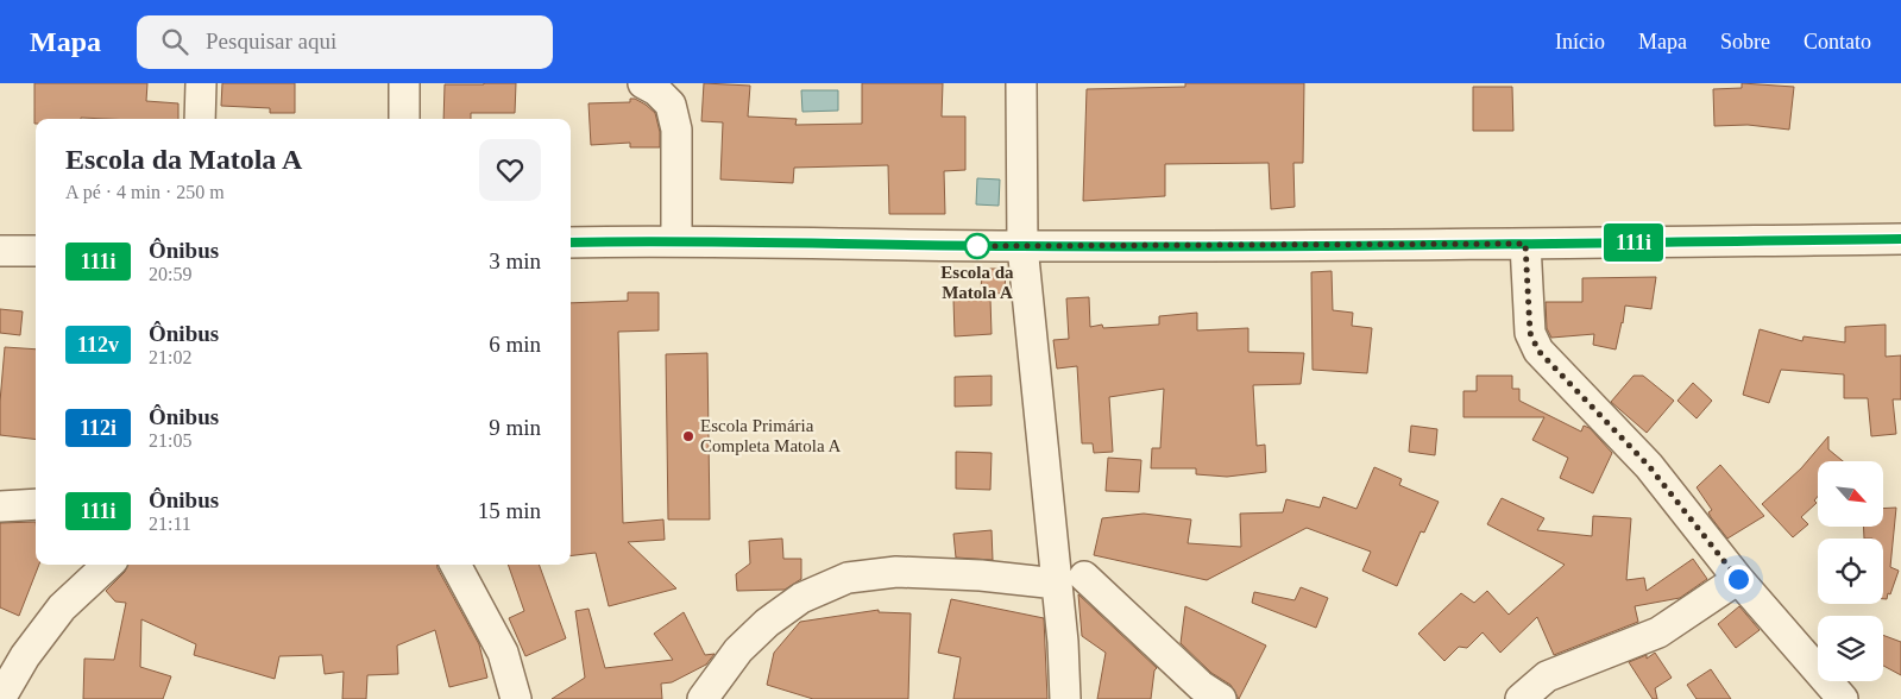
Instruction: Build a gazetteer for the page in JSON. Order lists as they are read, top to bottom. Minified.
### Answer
{"places":["Escola da Matola A","Escola Primária Completa Matola A"],"lines":["bus line 111i"],"north":"bottom right","page":{"header":"Mapa","search":"Pesquisar aqui","nav":["Início","Mapa","Sobre","Contato"],"on_map":"111i","heading":["Escola da Matola A","A pé · 4 min · 250 m"],"list":[{"mark":"111i","name":"Ônibus","note":"20:59","value":"3 min"},{"mark":"112v","name":"Ônibus","note":"21:02","value":"6 min"},{"mark":"112i","name":"Ônibus","note":"21:05","value":"9 min"},{"mark":"111i","name":"Ônibus","note":"21:11","value":"15 min"}]}}
